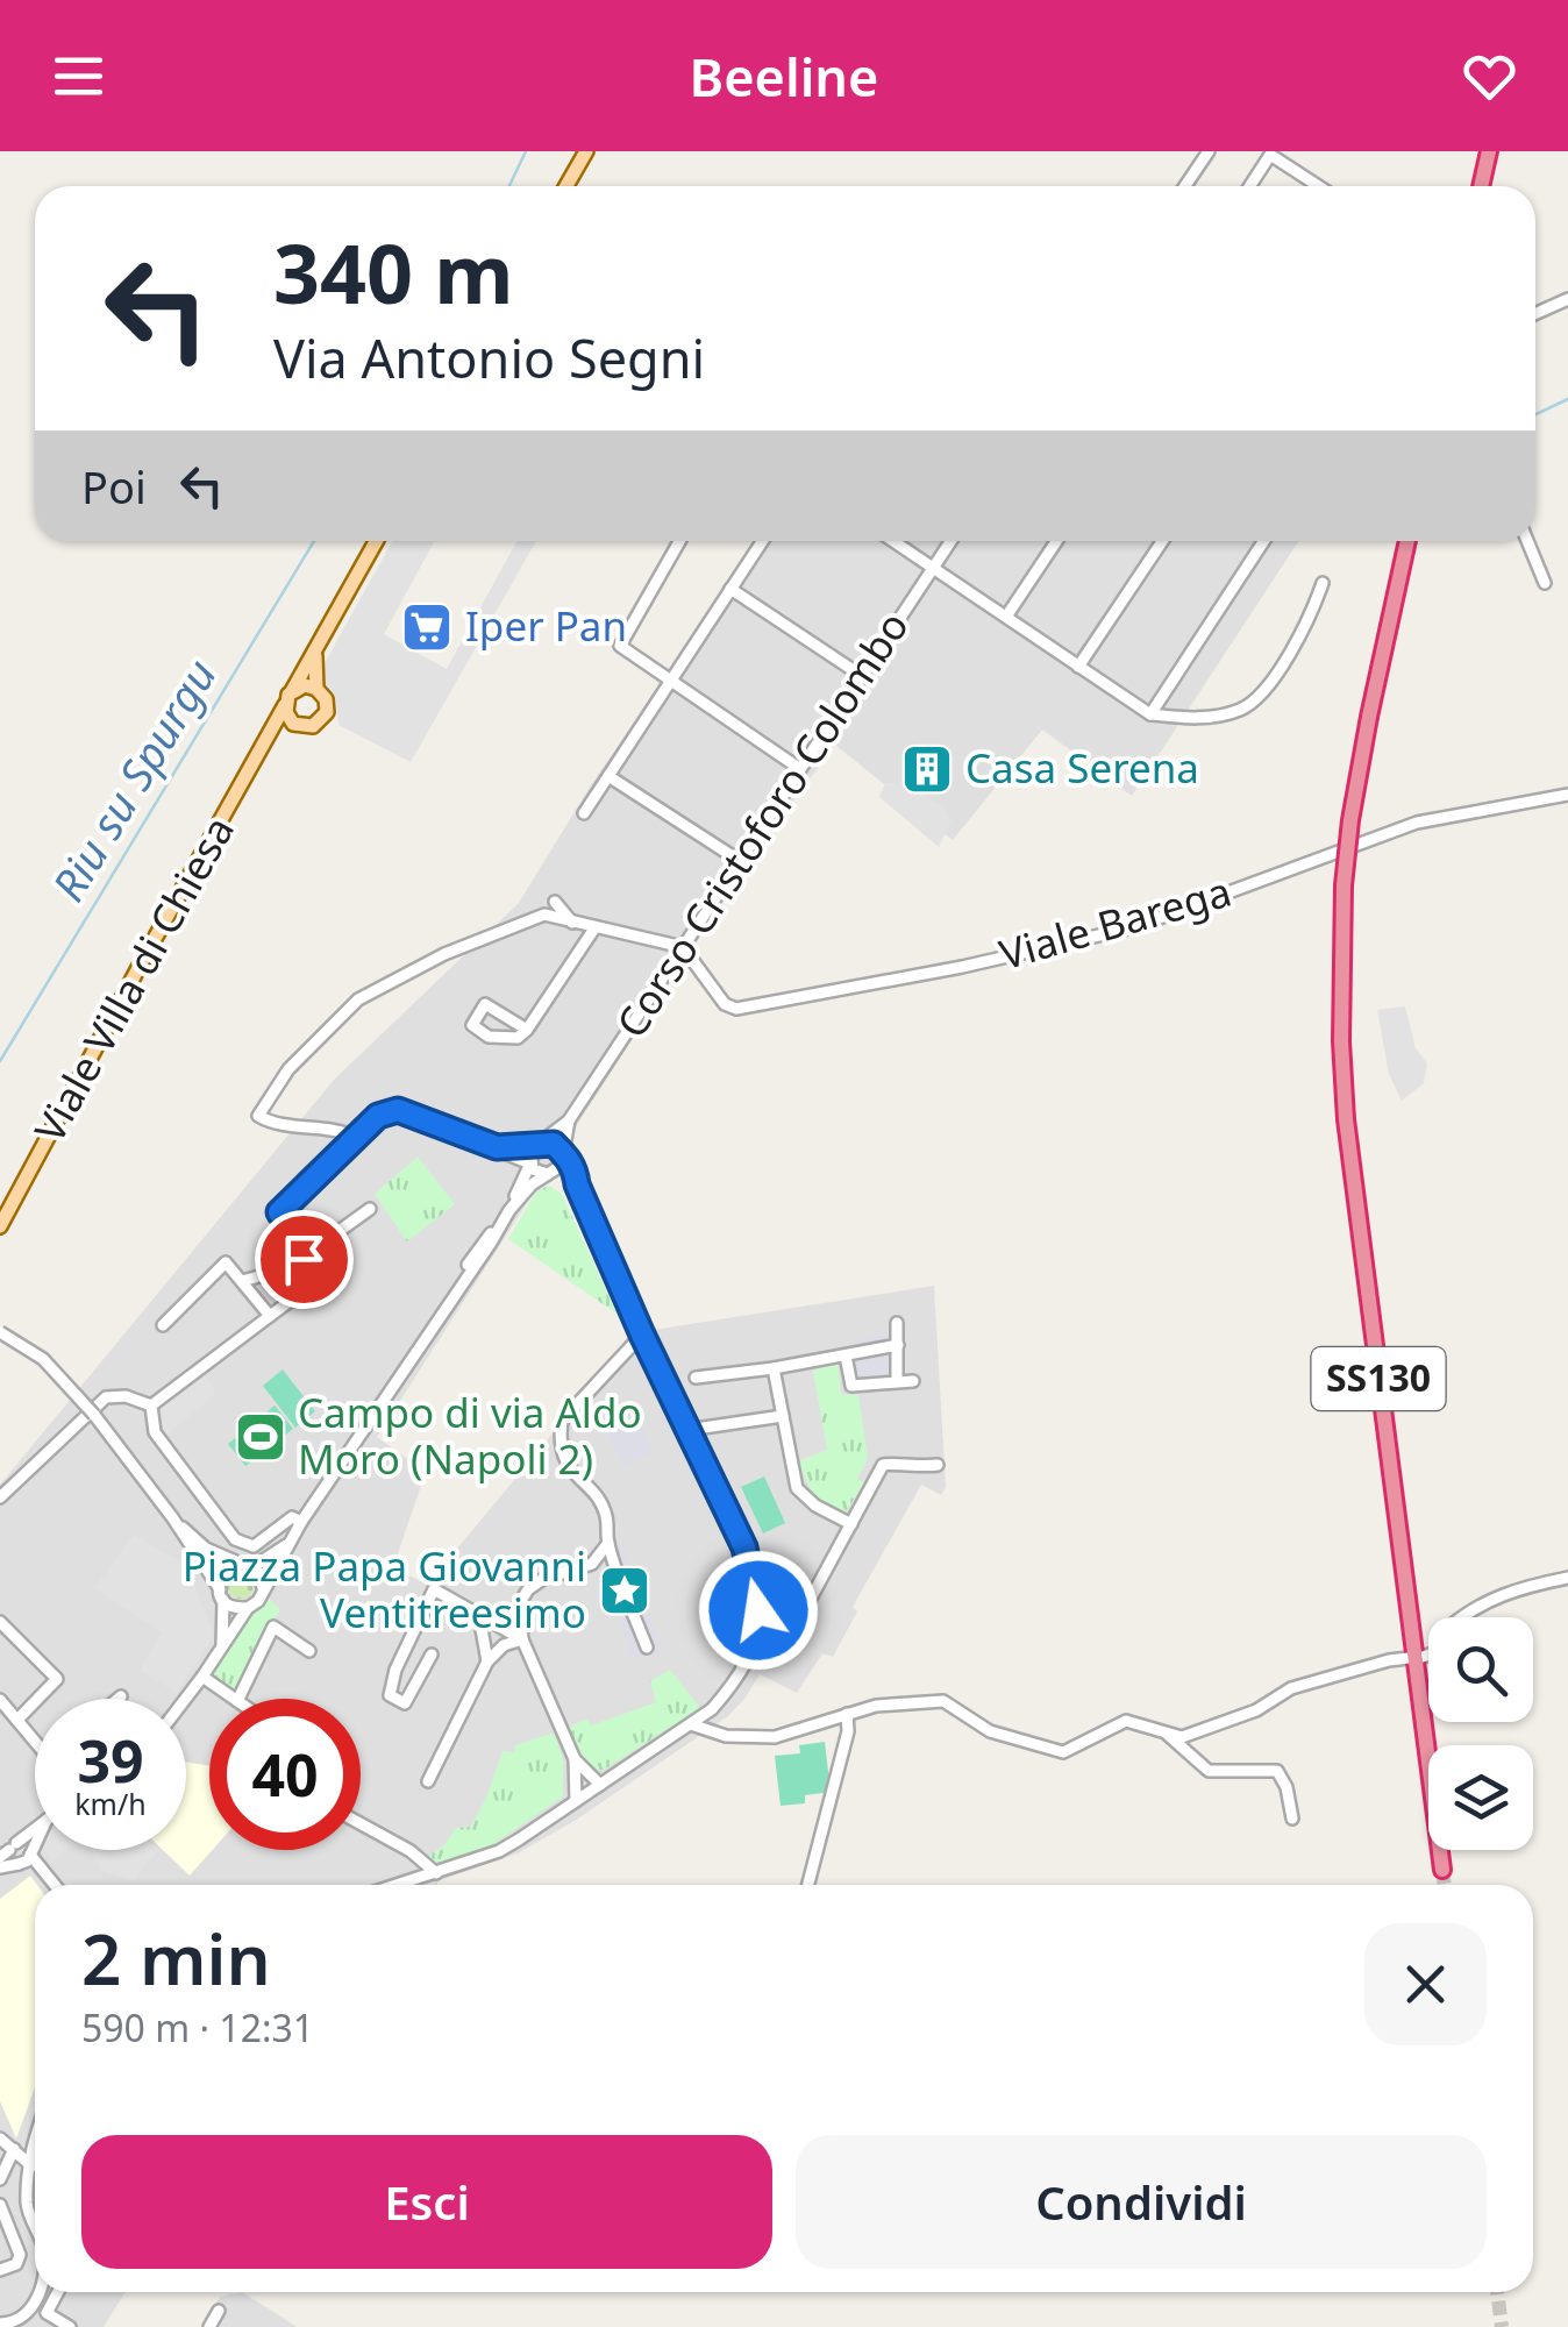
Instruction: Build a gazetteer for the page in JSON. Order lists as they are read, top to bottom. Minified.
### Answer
{"streets":{"highway":["SS130"],"main road":["Viale Villa di Chiesa"],"street":["Corso Cristoforo Colombo","Viale Barega"]},"crossings":[["Corso Cristoforo Colombo","Viale Barega"]],"water":["Riu su Spurgu"],"places":{"supermarket":["Iper Pan"],"building":["Casa Serena"],"sports":["Campo di via Aldo Moro (Napoli 2)"],"place":["Piazza Papa Giovanni Ventitreesimo"]},"page":{"header":"Beeline","turn":["340 m","Via Antonio Segni"],"then":"Poi","speed":"39 km/h","limit":"40","heading":["2 min","590 m · 12:31"],"buttons":["Esci","Condividi"]}}
